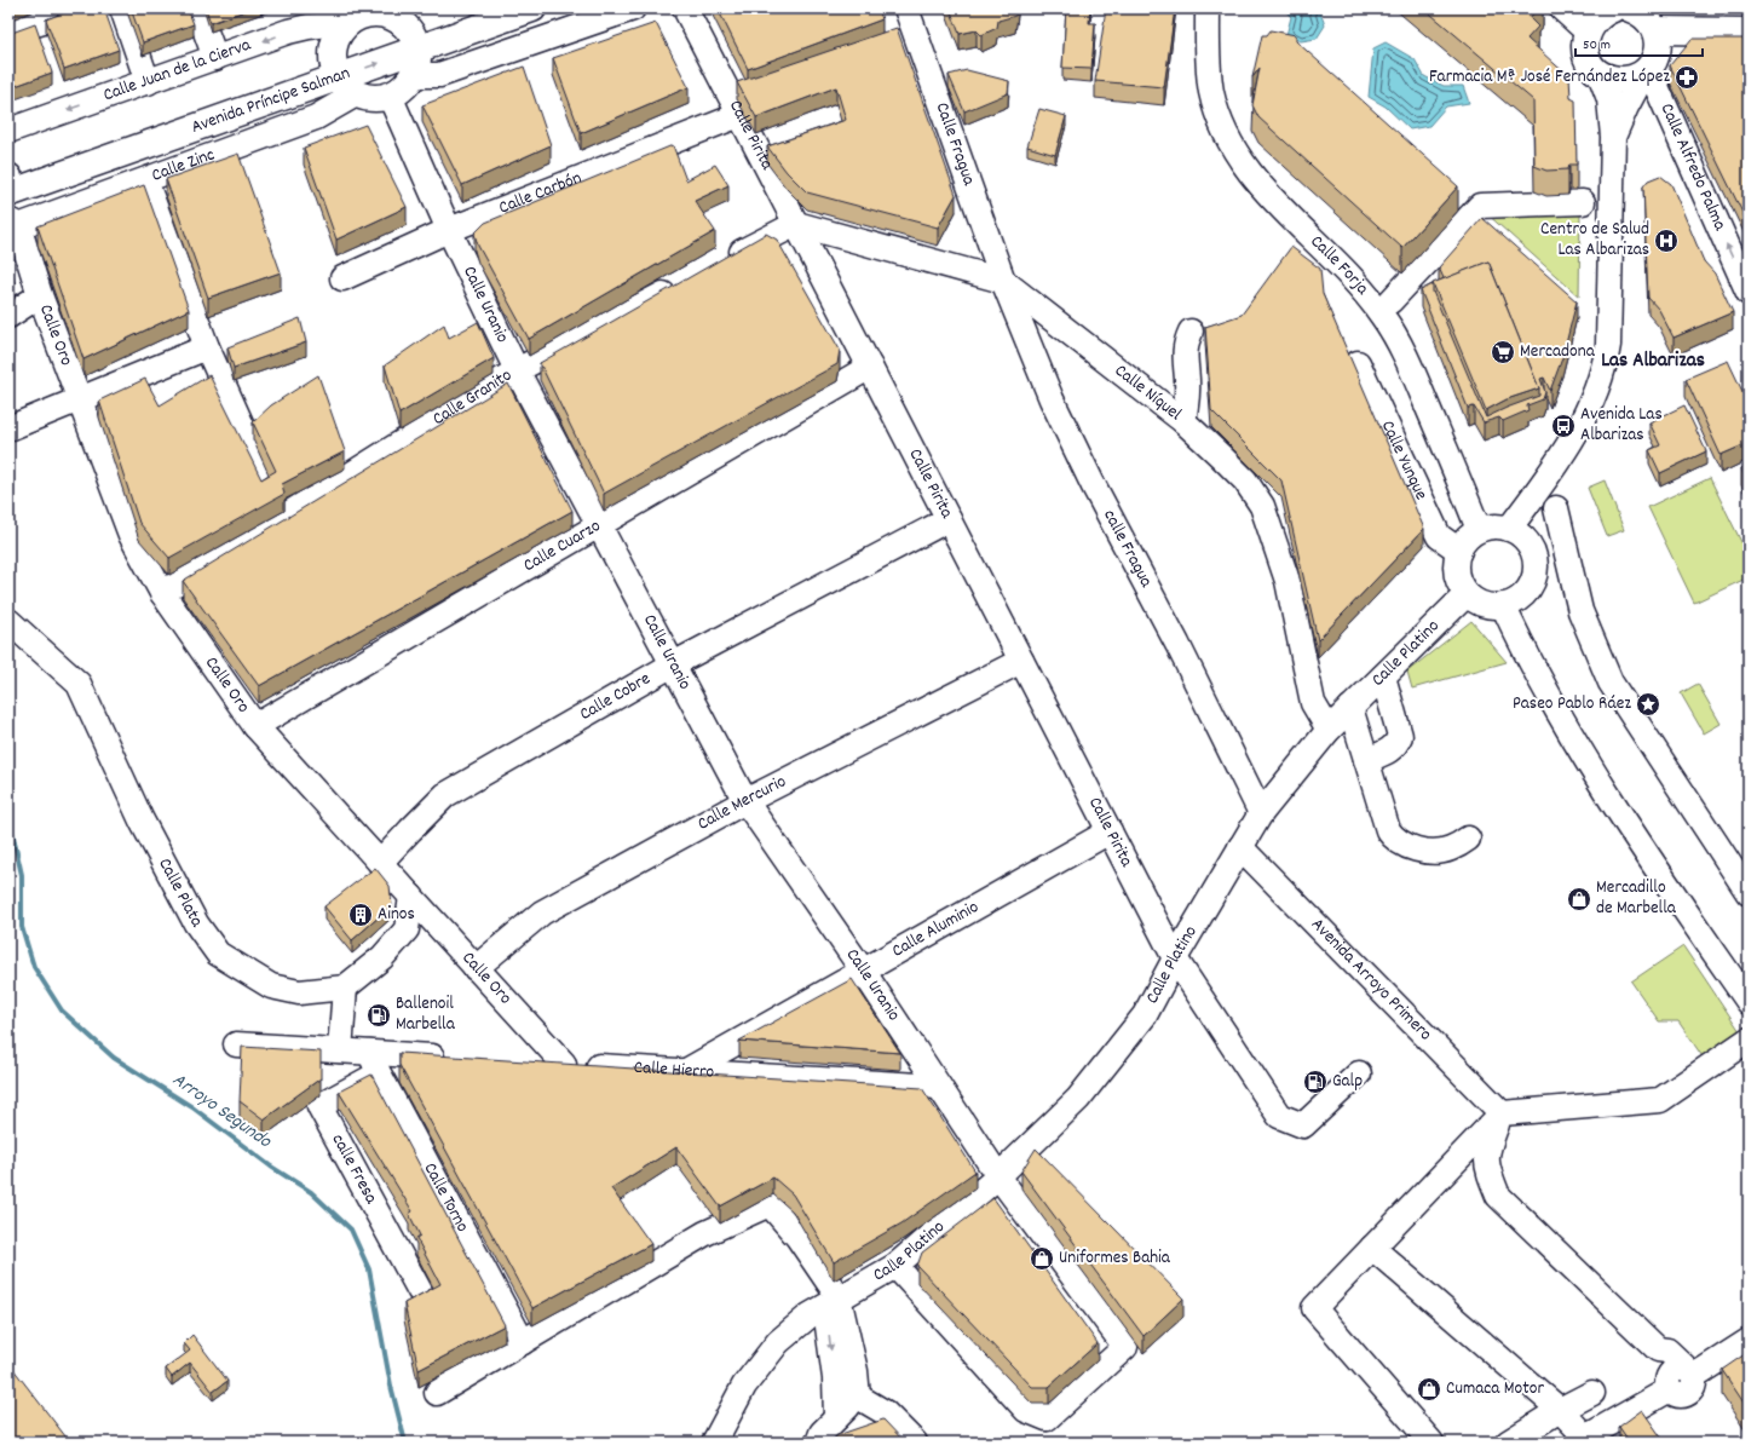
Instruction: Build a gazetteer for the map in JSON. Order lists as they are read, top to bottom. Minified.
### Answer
{"streets":{"main road":["Avenida Príncipe Salman"],"street":["Calle Juan de la Cierva","Calle Pirita","Calle Fragua","Calle Zinc","Calle Alfredo Palma","Calle Carbón","Calle Forja","Calle Uranio","Calle Oro","Calle Níquel","Calle Granito","Calle Yunque","Calle Cuarzo","calle Fragua","Calle Platino","Calle Cobre","Calle Mercurio","Calle Plata","Calle Aluminio","Avenida Arroyo Primero","Calle Hierro","calle Fresa","Calle Torno"]},"crossings":[["Avenida Príncipe Salman","Calle Zinc"],["Calle Pirita","Calle Carbón"],["Calle Pirita","Calle Níquel"],["Calle Pirita","Calle Cuarzo"],["Calle Pirita","Calle Platino"],["Calle Pirita","Calle Cobre"],["Calle Pirita","Calle Mercurio"],["Calle Pirita","Calle Aluminio"],["Calle Fragua","Calle Níquel"],["Calle Fragua","calle Fragua"],["Calle Zinc","Calle Oro"],["Calle Carbón","Calle Uranio"],["Calle Forja","Calle Yunque"],["Calle Forja","Calle Platino"],["Calle Uranio","Calle Granito"],["Calle Uranio","Calle Cuarzo"],["Calle Uranio","Calle Platino"],["Calle Uranio","Calle Cobre"],["Calle Uranio","Calle Mercurio"],["Calle Uranio","Calle Aluminio"],["Calle Uranio","Calle Hierro"],["Calle Oro","Calle Granito"],["Calle Oro","Calle Cuarzo"],["Calle Oro","Calle Cobre"],["Calle Oro","Calle Mercurio"],["Calle Oro","Calle Hierro"],["Calle Níquel","calle Fragua"],["Calle Níquel","Calle Platino"],["Calle Yunque","Calle Platino"],["calle Fragua","Calle Platino"],["Calle Platino","Avenida Arroyo Primero"],["Calle Aluminio","Calle Hierro"],["calle Fresa","Calle Torno"]],"one_way":["Calle Juan de la Cierva","Calle Alfredo Palma"],"districts":["Las Albarizas"],"water":["Arroyo Segundo"],"places":{"pharmacy":["Farmacia Mª José Fernández López"],"hospital":["Centro de Salud Las Albarizas"],"supermarket":["Mercadona"],"bus stop":["Avenida Las Albarizas"],"place":["Paseo Pablo Ráez"],"shop":["Mercadillo de Marbella","Uniformes Bahia","Cumaca Motor"],"building":["Ainos"],"fuel station":["Ballenoil Marbella","Galp"]},"scale_bar":"50 m"}
